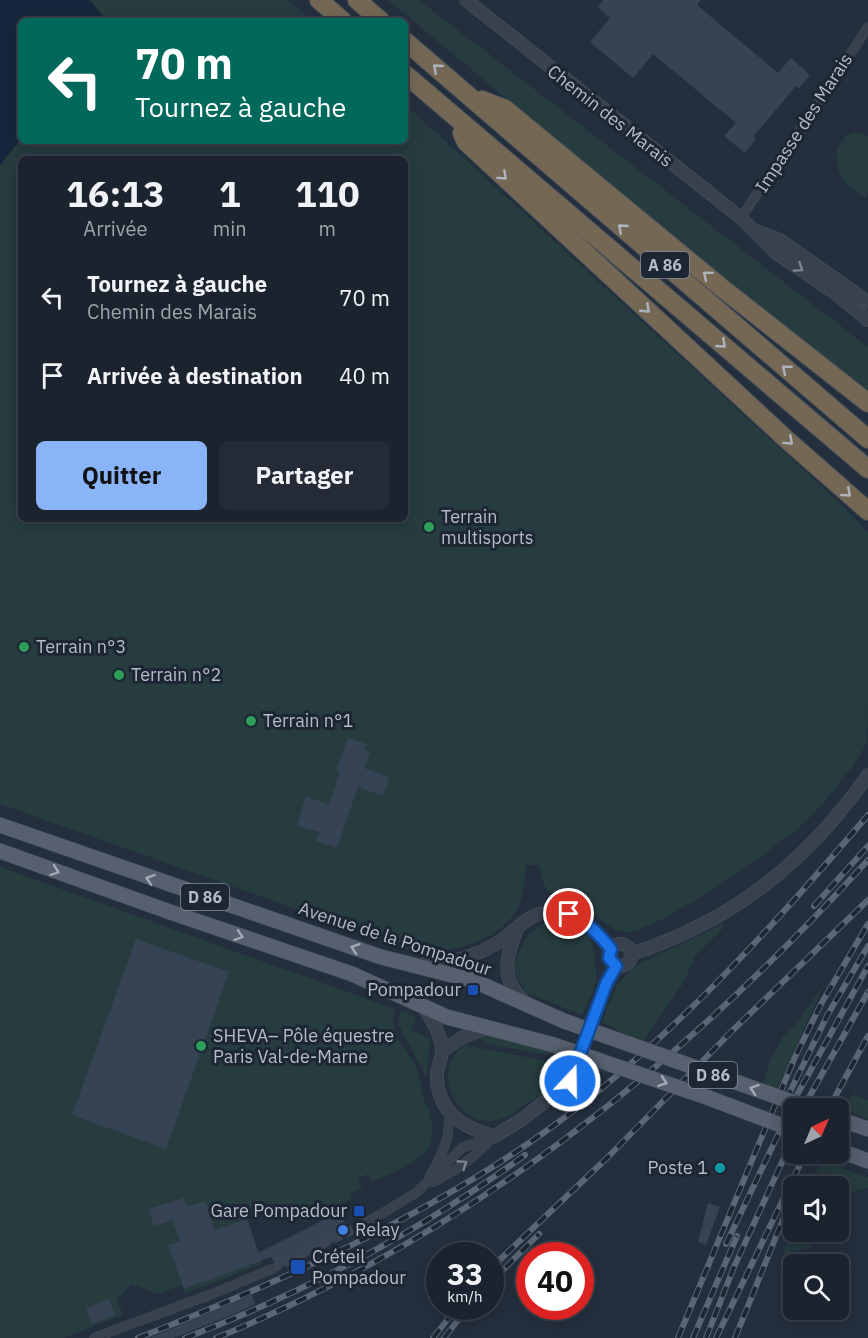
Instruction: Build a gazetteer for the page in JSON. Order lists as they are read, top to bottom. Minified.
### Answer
{"streets":{"highway":["A 86"],"main road":["D 86","Avenue de la Pompadour"],"street":["Chemin des Marais","Impasse des Marais"]},"crossings":[["Chemin des Marais","Impasse des Marais"]],"places":{"other":["Terrain multisports","Terrain n°3","Terrain n°2","Terrain n°1","SHEVA– Pôle équestre Paris Val-de-Marne","Poste 1","Relay"],"transit":["Pompadour","Gare Pompadour","Créteil Pompadour"]},"north":"top right","page":{"turn":["70 m","Tournez à gauche"],"eta":["16:13","Arrivée","1","min","110","m"],"list":[{"name":"Tournez à gauche","note":"Chemin des Marais","value":"70 m"},{"name":"Arrivée à destination","value":"40 m"}],"buttons":["Quitter","Partager"],"speed":"33 km/h","limit":"40"}}
